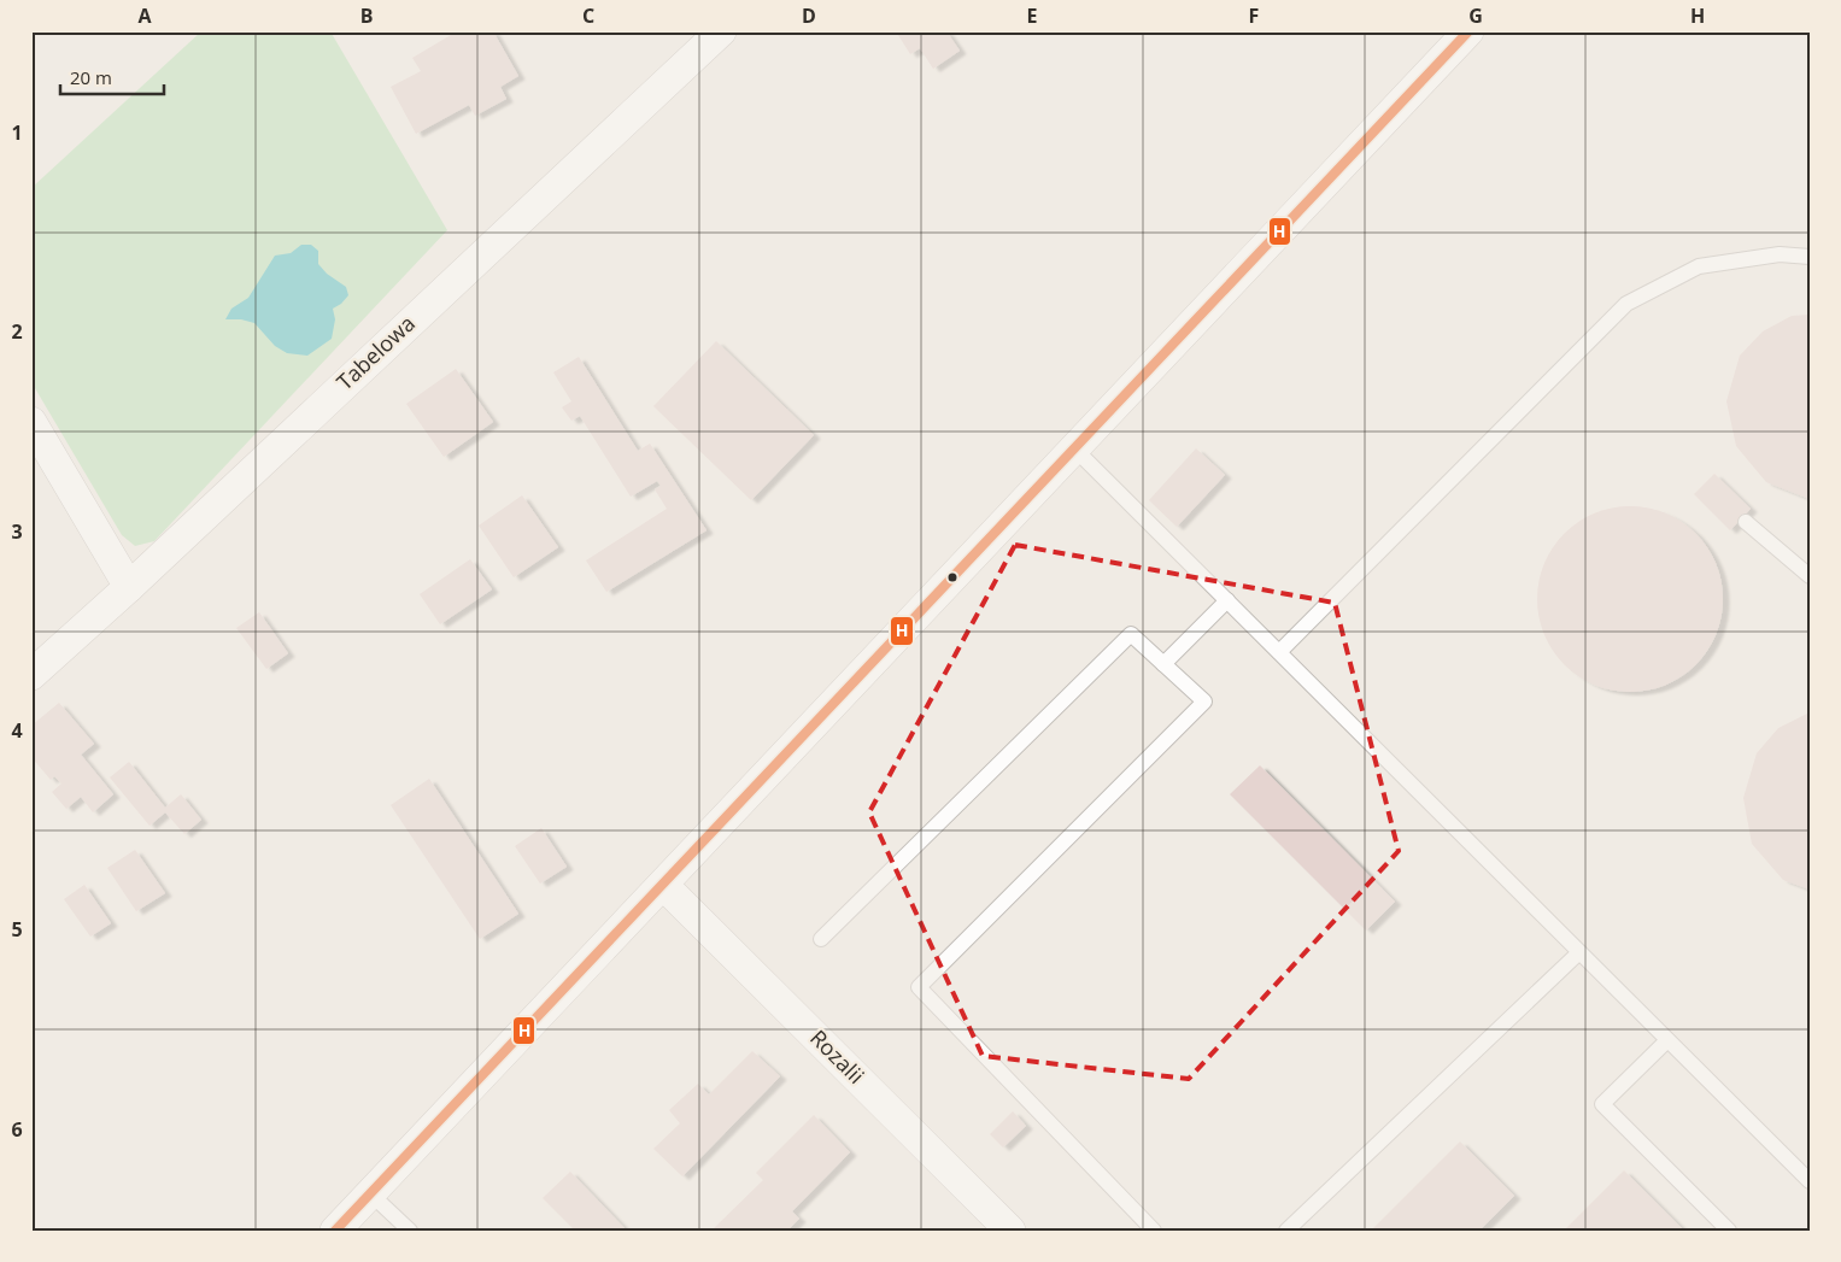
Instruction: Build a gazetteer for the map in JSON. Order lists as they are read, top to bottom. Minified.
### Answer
{"streets":{"street":["Tabelowa","Rozalii"]},"lines":["transit line H"],"scale_bar":"20 m","grid":{"columns":["A","B","C","D","E","F","G","H"],"rows":["1","2","3","4","5","6"]}}
